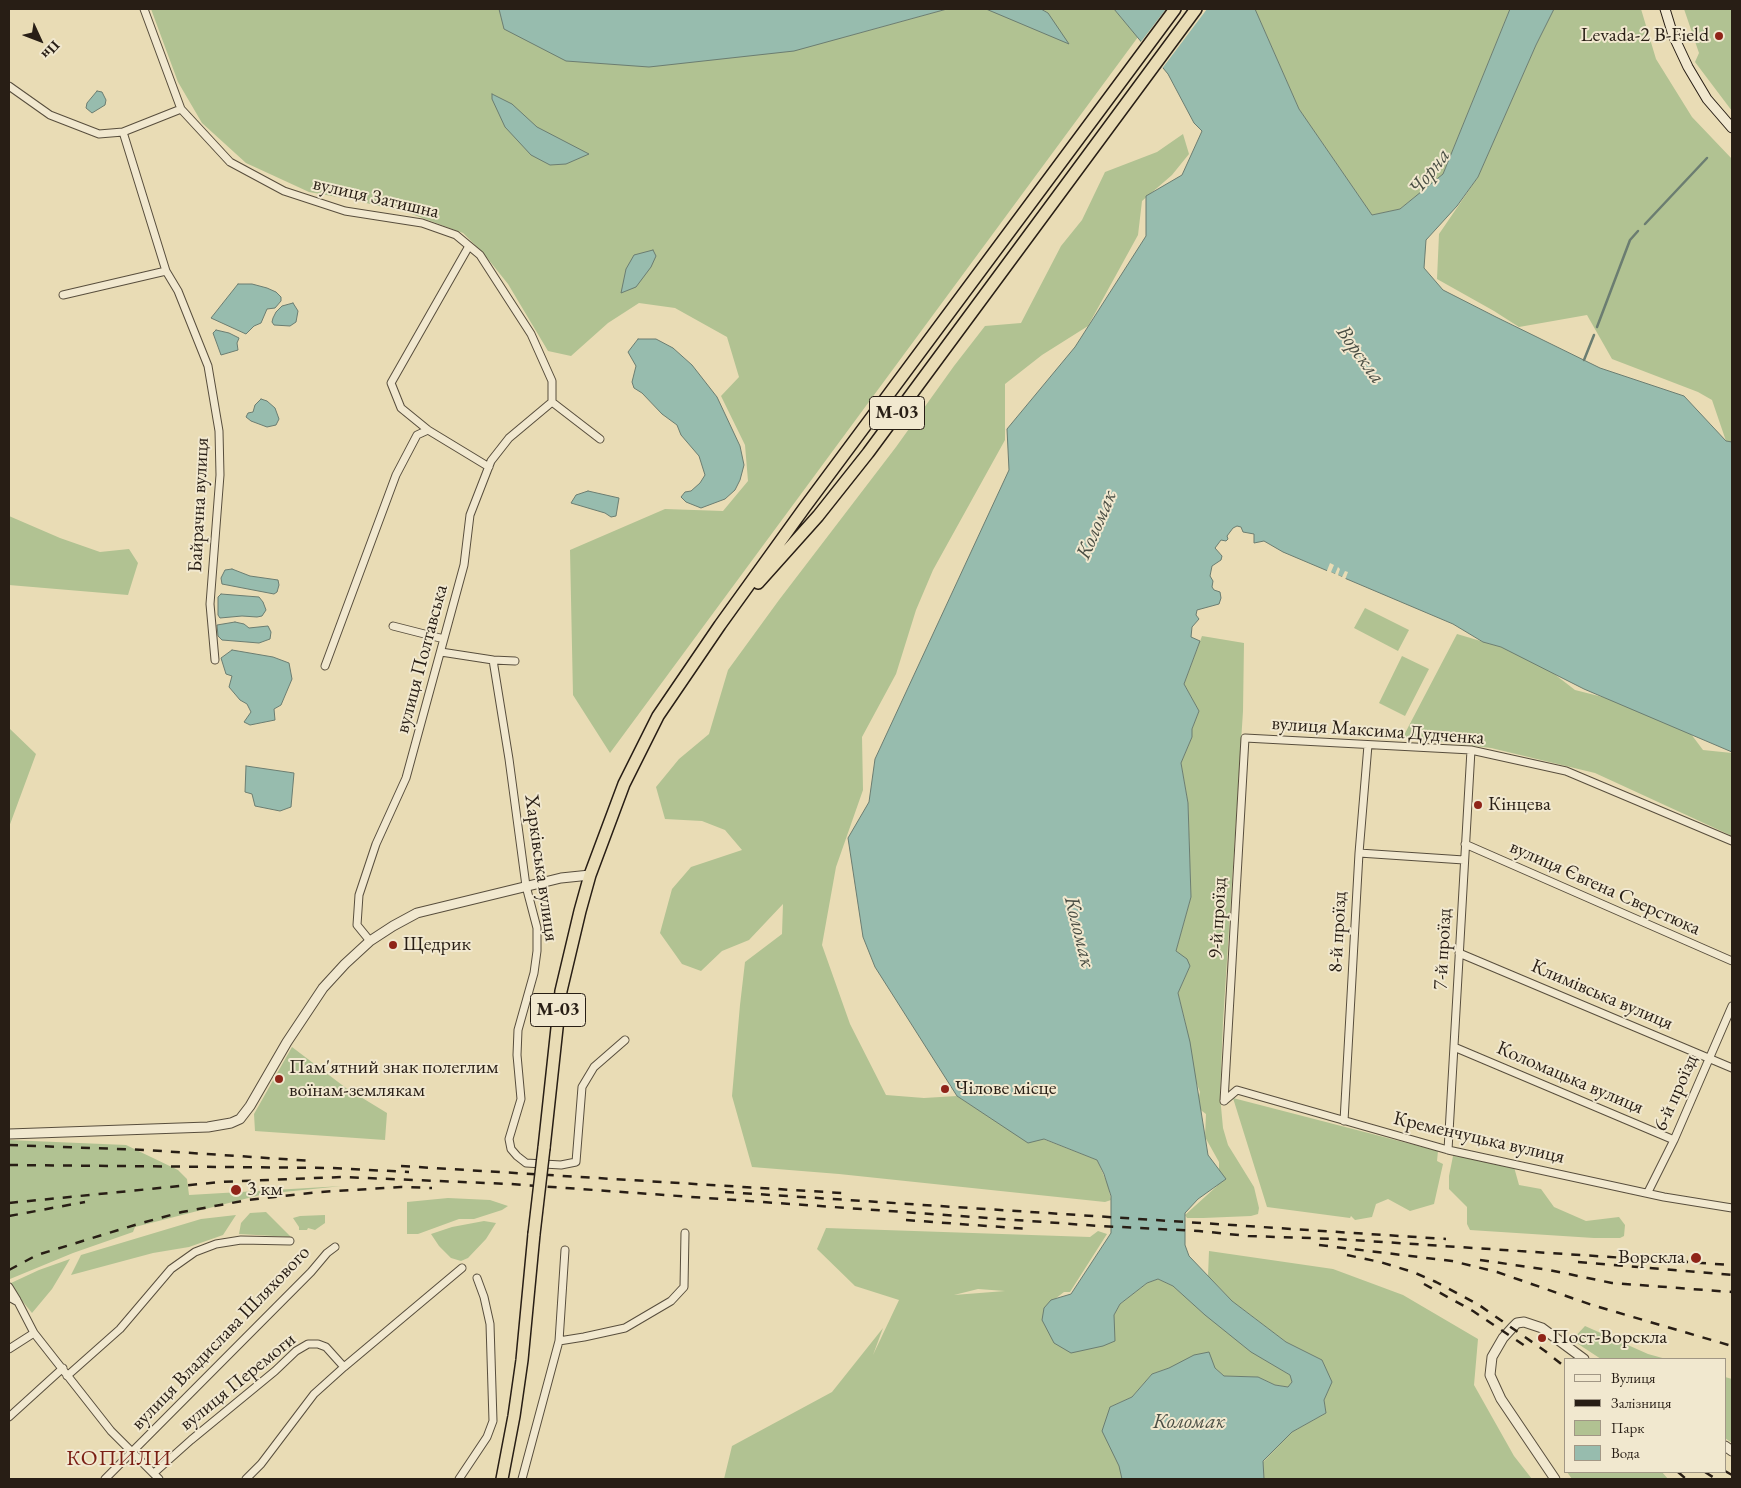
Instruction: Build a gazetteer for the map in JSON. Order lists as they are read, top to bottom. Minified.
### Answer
{"streets":{"highway":["М-03"],"street":["вулиця Затишна","Байрачна вулиця","вулиця Полтавська","вулиця Максима Дудченка","Харківська вулиця","вулиця Євгена Сверстюка","9-й проїзд","8-й проїзд","7-й проїзд","Климівська вулиця","Коломацька вулиця","6-й проїзд","Кременчуцька вулиця","вулиця Владислава Шляхового","вулиця Перемоги"]},"crossings":[["вулиця Затишна","вулиця Полтавська"],["вулиця Максима Дудченка","9-й проїзд"],["вулиця Максима Дудченка","8-й проїзд"],["вулиця Максима Дудченка","7-й проїзд"],["вулиця Євгена Сверстюка","7-й проїзд"],["9-й проїзд","Кременчуцька вулиця"],["8-й проїзд","Кременчуцька вулиця"],["7-й проїзд","Климівська вулиця"],["7-й проїзд","Коломацька вулиця"],["7-й проїзд","Кременчуцька вулиця"],["Климівська вулиця","6-й проїзд"],["Коломацька вулиця","6-й проїзд"],["6-й проїзд","Кременчуцька вулиця"]],"districts":["КОПИЛИ"],"water":["Чорна","Ворскла","Коломак"],"places":["Levada-2 B-Field","Кінцева","Щедрик","Пам'ятний знак полеглим воїнам-землякам","Чілове місце","3 км","Ворскла","Пост-Ворскла"],"legend":["Вулиця","Залізниця","Парк","Вода"],"north":"bottom right"}
